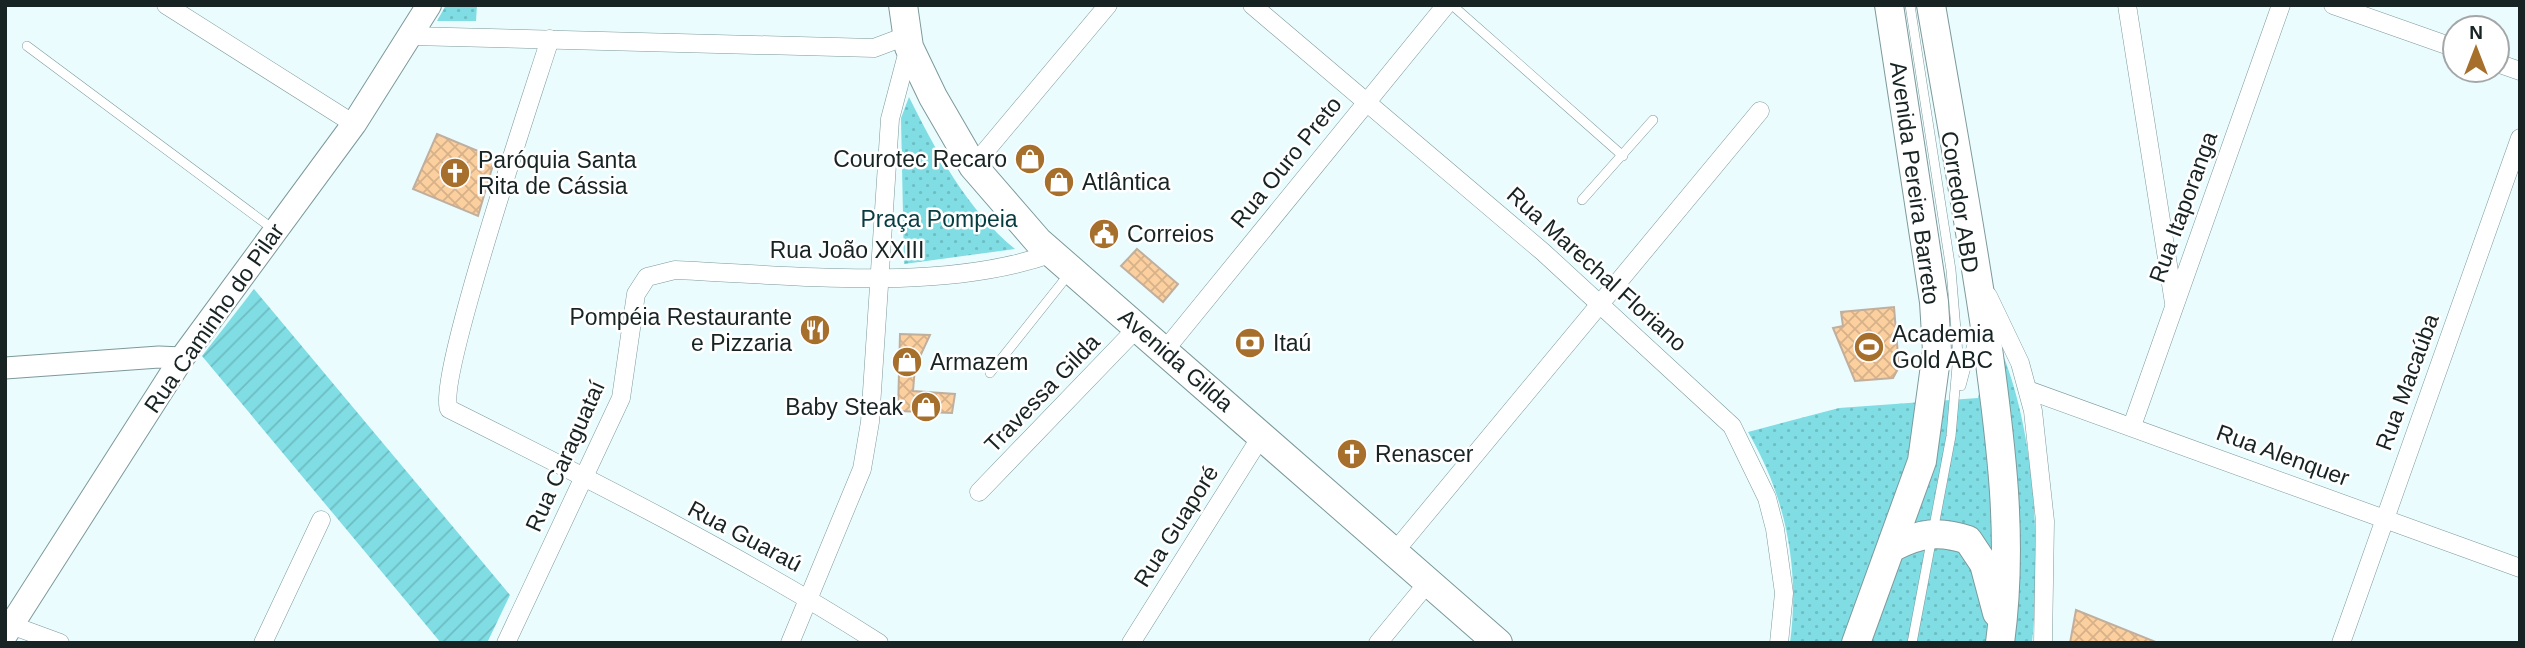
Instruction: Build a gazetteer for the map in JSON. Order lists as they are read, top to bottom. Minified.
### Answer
{"streets":{"main road":["Avenida Pereira Barreto","Rua Caminho do Pilar","Avenida Gilda"],"street":["Rua Ouro Preto","Rua Itaporanga","Rua João XXIII","Rua Marechal Floriano","Rua Macaúba","Travessa Gilda","Rua Alenquer","Rua Caraguataí","Rua Guaporé","Rua Guaraú"],"lane":["Corredor ABD"]},"crossings":[["Rua Ouro Preto","Rua Marechal Floriano"],["Rua Ouro Preto","Avenida Gilda"],["Avenida Pereira Barreto","Corredor ABD"],["Rua Itaporanga","Rua Alenquer"],["Rua João XXIII","Avenida Gilda"],["Rua João XXIII","Rua Caraguataí"],["Avenida Gilda","Travessa Gilda"],["Avenida Gilda","Rua Guaporé"],["Rua Macaúba","Rua Alenquer"],["Rua Caraguataí","Rua Guaraú"]],"parks":["Praça Pompeia"],"places":{"shop":["Courotec Recaro","Atlântica","Armazem","Baby Steak"],"church":["Paróquia Santa Rita de Cássia","Renascer"],"public building":["Correios"],"restaurant":["Pompéia Restaurante e Pizzaria"],"bank":["Itaú"],"sports":["Academia Gold ABC"]},"north":"top"}
